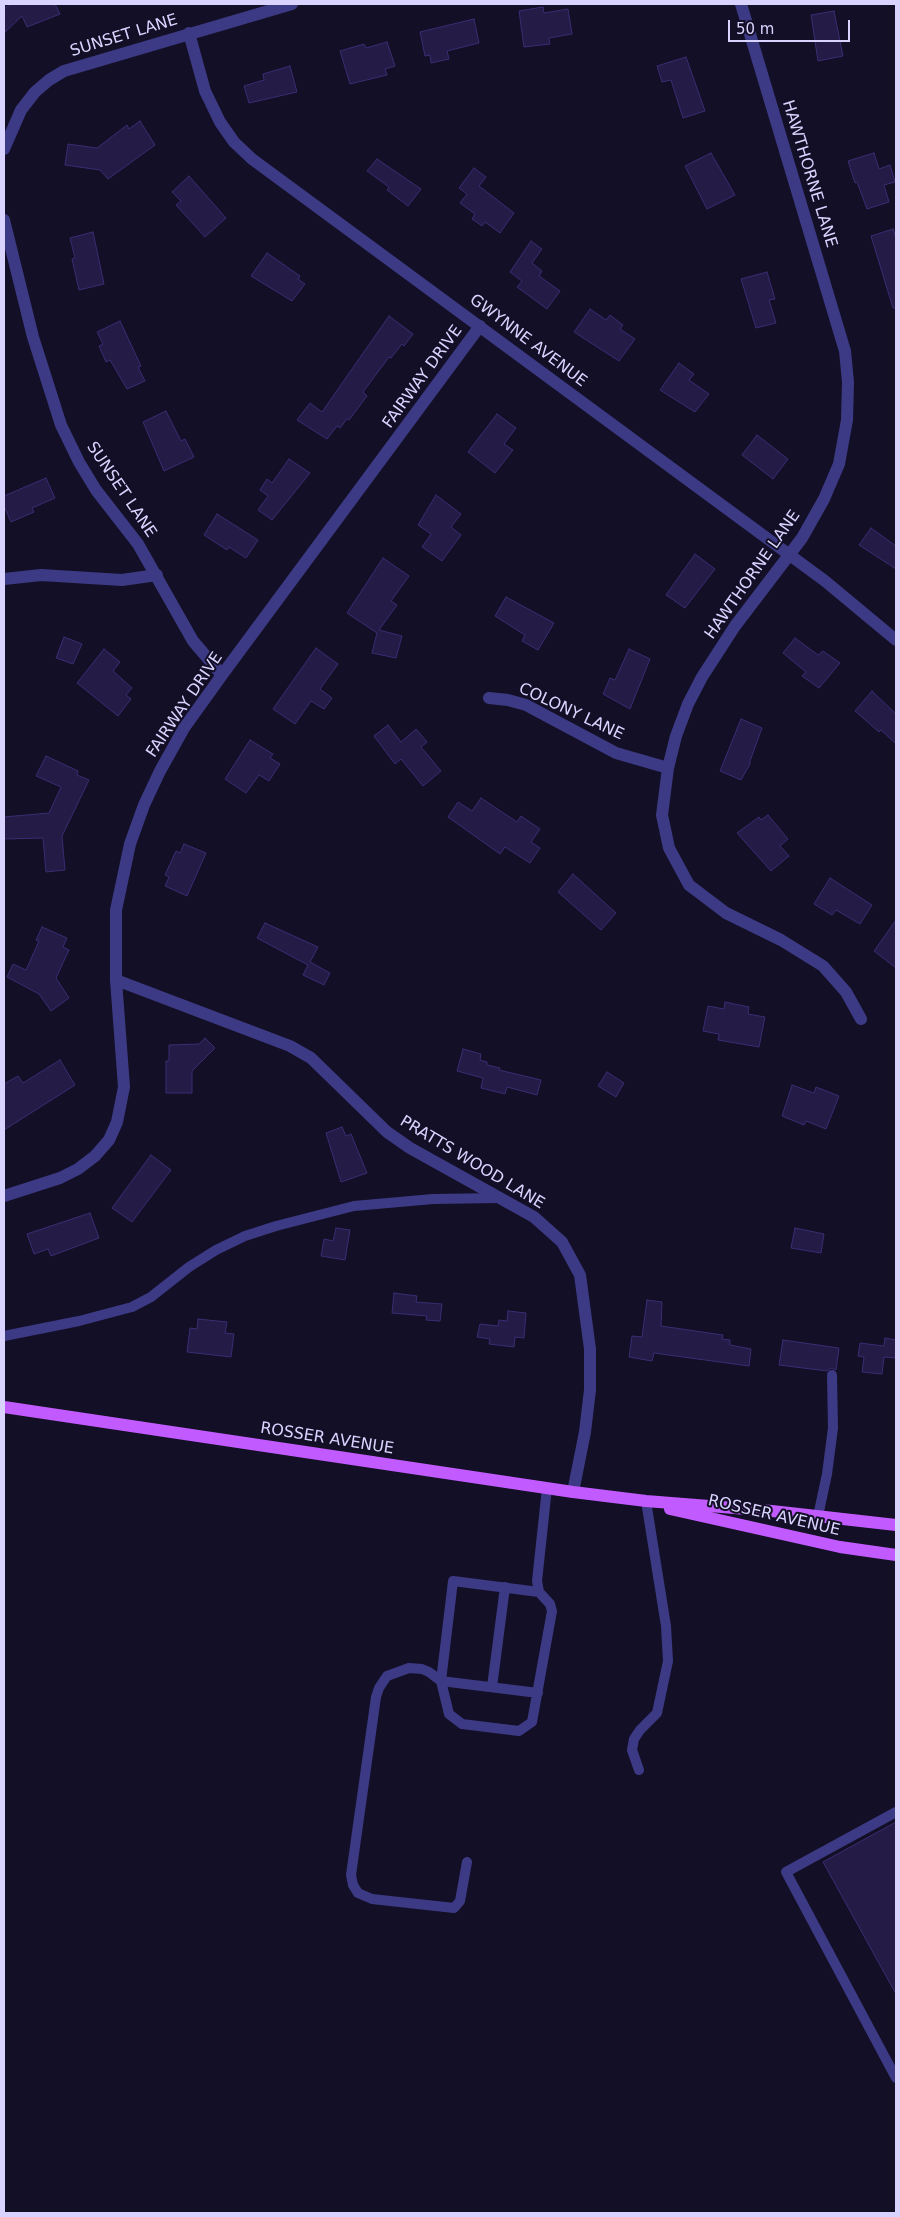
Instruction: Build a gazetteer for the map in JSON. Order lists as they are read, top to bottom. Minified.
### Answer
{"streets":{"main road":["ROSSER AVENUE"],"street":["SUNSET LANE","HAWTHORNE LANE","GWYNNE AVENUE","FAIRWAY DRIVE","COLONY LANE","PRATTS WOOD LANE"]},"crossings":[["SUNSET LANE","GWYNNE AVENUE"],["SUNSET LANE","FAIRWAY DRIVE"],["HAWTHORNE LANE","GWYNNE AVENUE"],["HAWTHORNE LANE","COLONY LANE"],["GWYNNE AVENUE","FAIRWAY DRIVE"],["FAIRWAY DRIVE","PRATTS WOOD LANE"],["PRATTS WOOD LANE","ROSSER AVENUE"]],"scale_bar":"50 m"}
